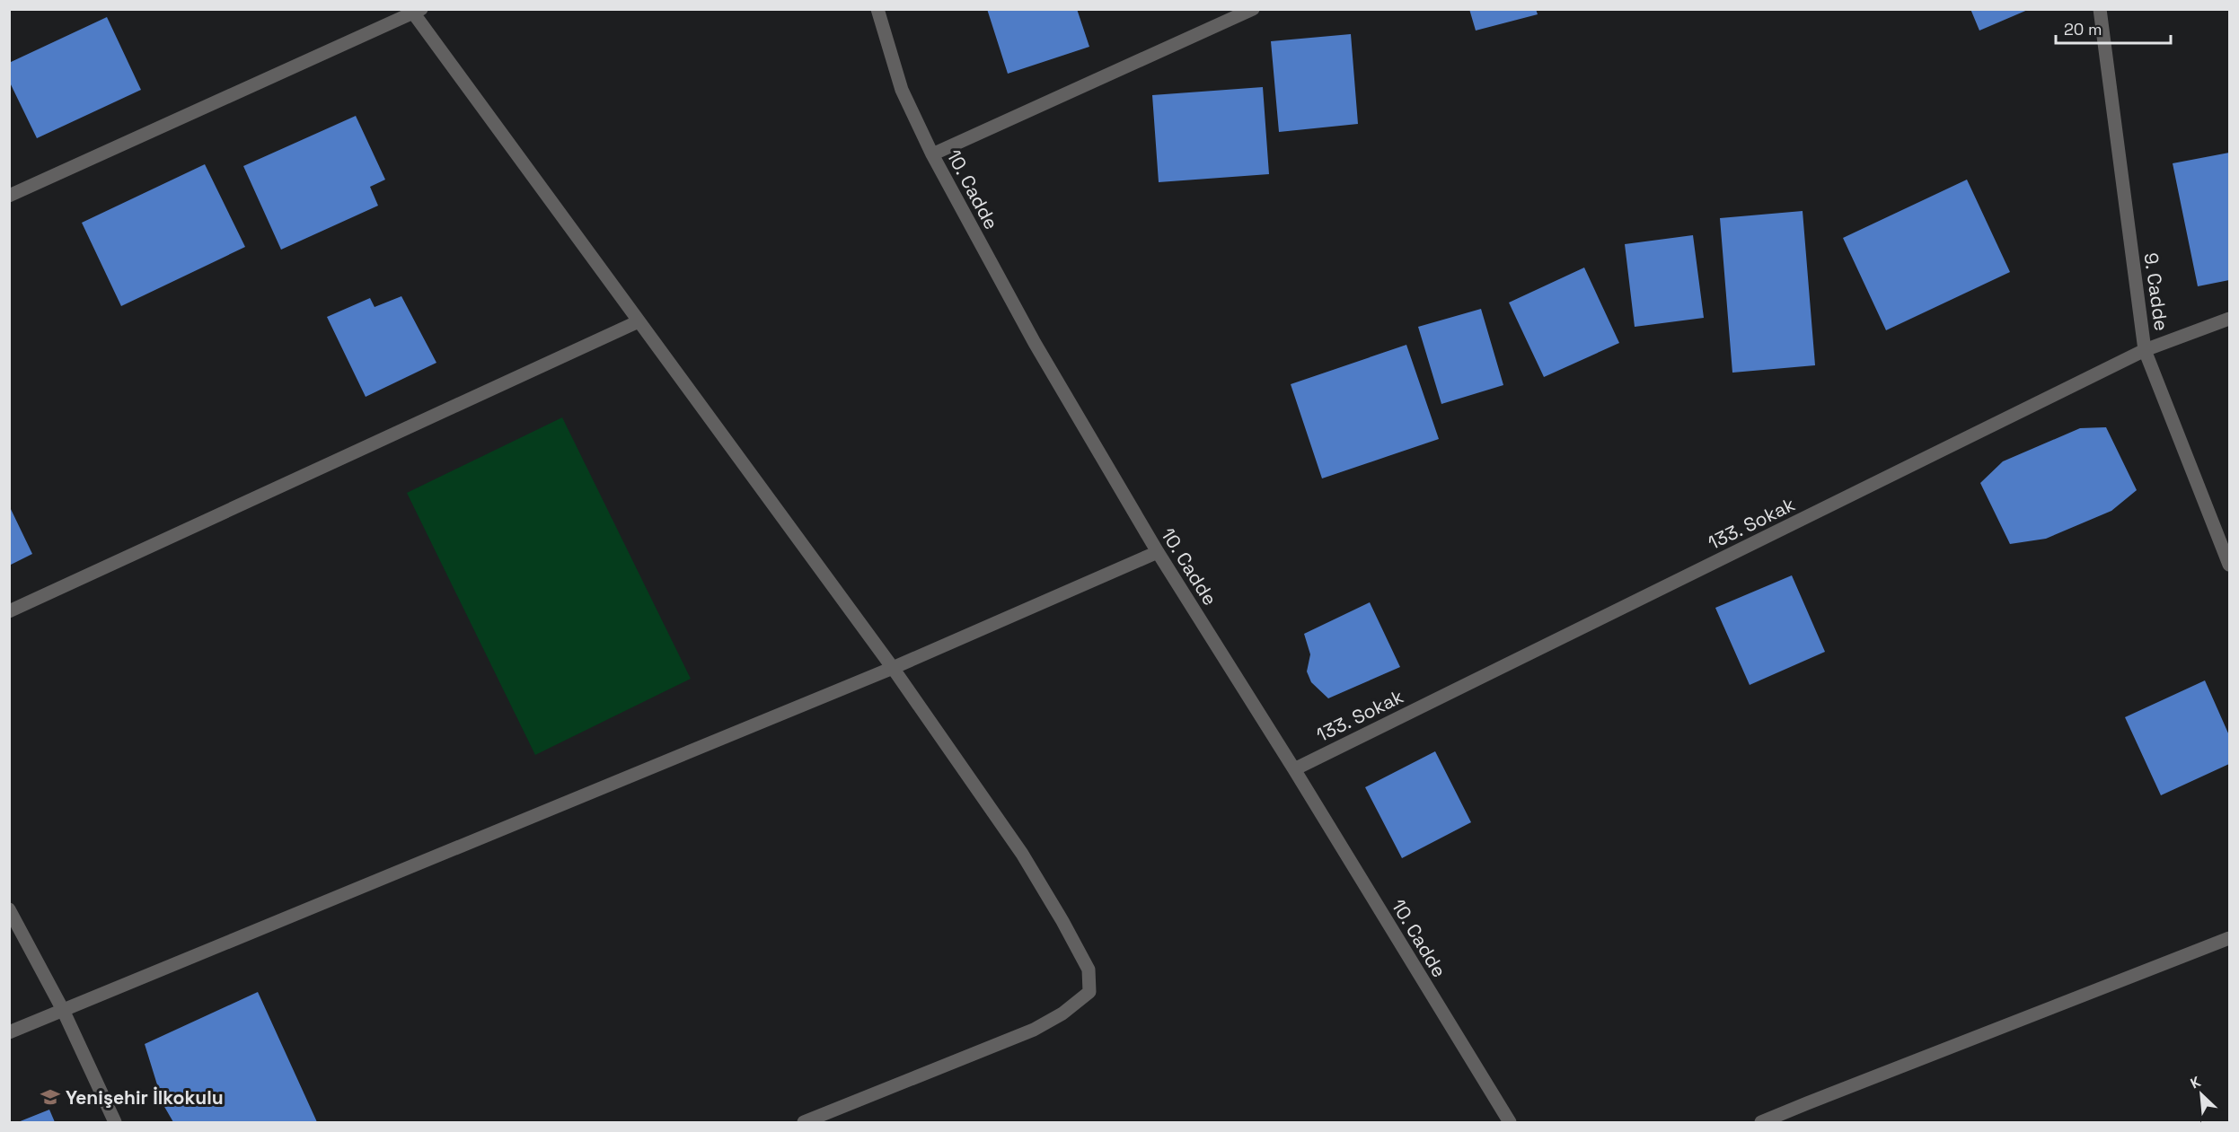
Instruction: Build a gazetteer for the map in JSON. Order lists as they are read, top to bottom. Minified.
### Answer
{"streets":{"street":["10. Cadde","9. Cadde","133. Sokak"]},"crossings":[["10. Cadde","133. Sokak"],["9. Cadde","133. Sokak"]],"places":{"school or university":["Yenişehir İlkokulu"]},"scale_bar":"20 m","north":"top left"}
